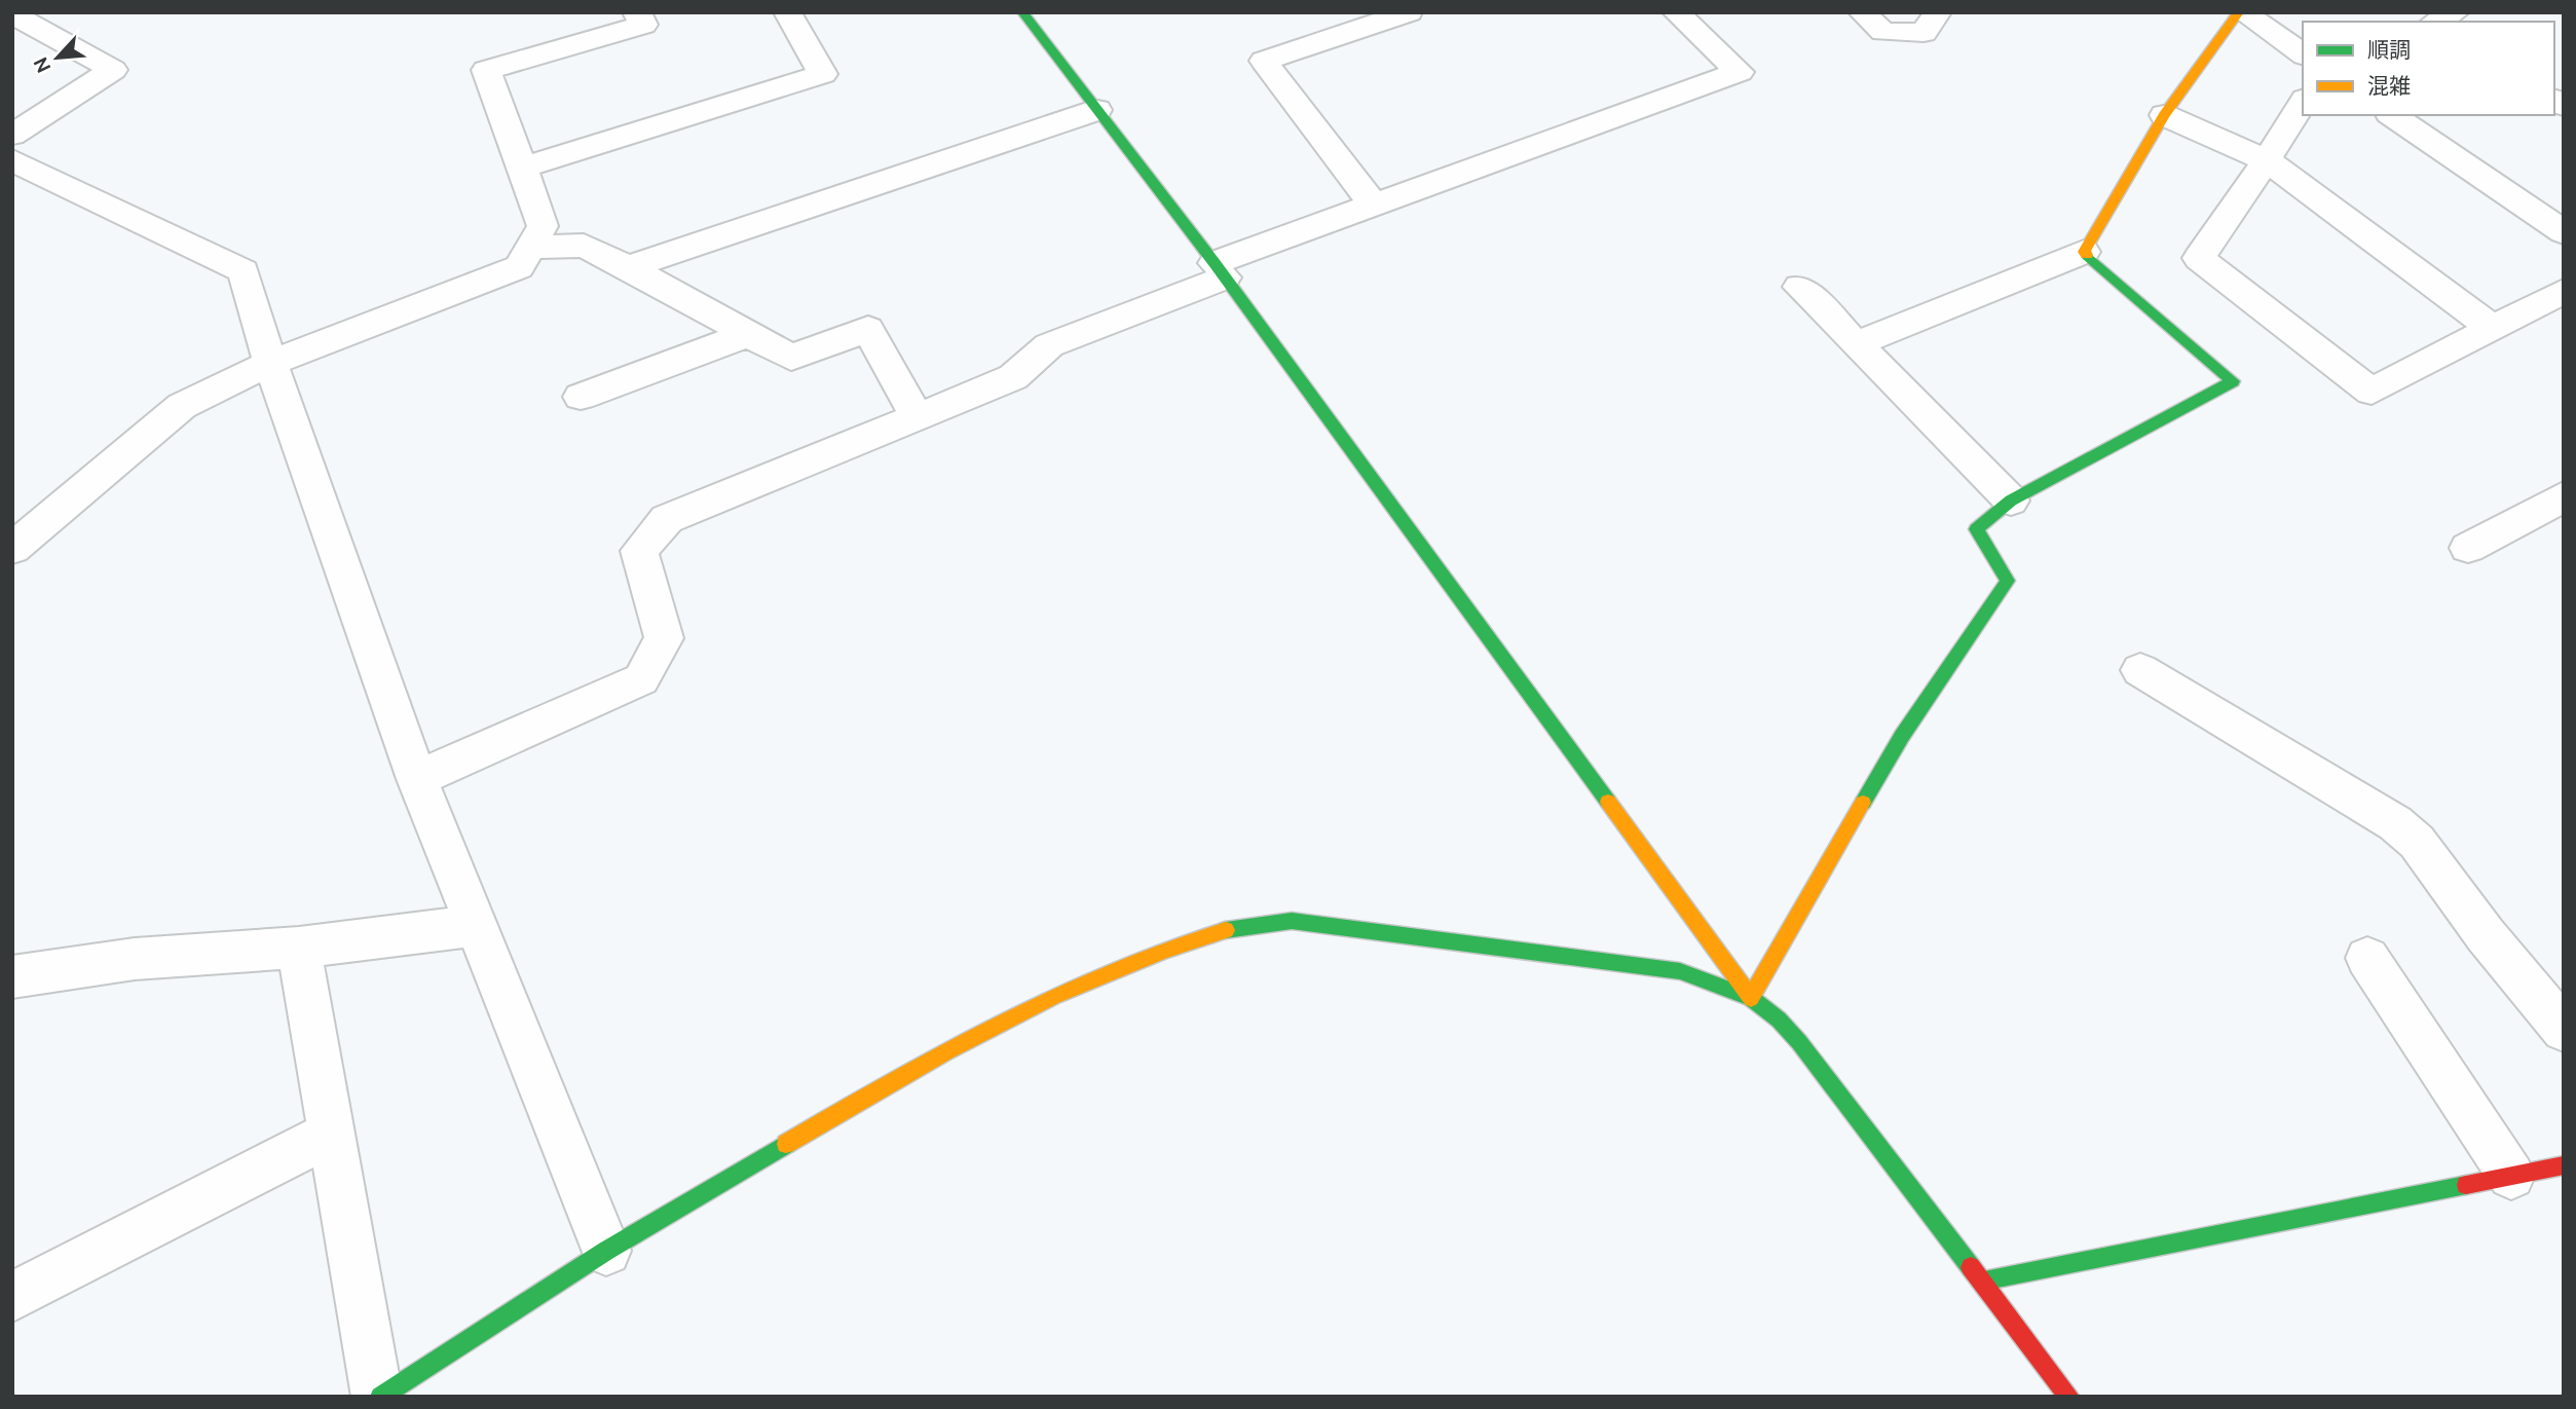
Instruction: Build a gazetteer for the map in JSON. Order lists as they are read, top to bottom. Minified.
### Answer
{"legend":["順調","混雑"],"north":"bottom left"}
